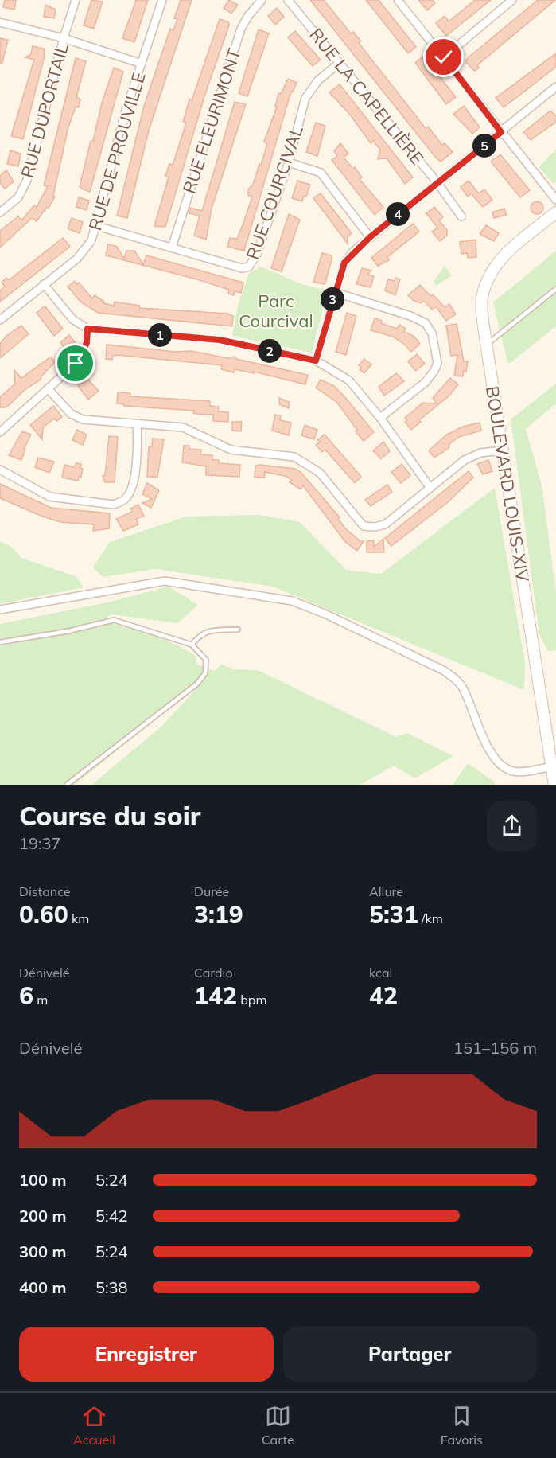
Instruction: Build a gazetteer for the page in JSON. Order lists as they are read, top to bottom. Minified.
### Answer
{"streets":{"main road":["BOULEVARD LOUIS-XIV"],"street":["RUE LA CAPELLIÈRE","RUE DUPORTAIL","RUE FLEURIMONT","RUE DE PROUVILLE","RUE COURCIVAL"]},"crossings":[["RUE LA CAPELLIÈRE","RUE COURCIVAL"],["RUE FLEURIMONT","RUE COURCIVAL"],["RUE DE PROUVILLE","RUE COURCIVAL"]],"parks":["Parc Courcival"],"page":{"pins":["5","4","3","1","2"],"heading":["Course du soir","19:37"],"stats":[["Distance","0.60 km"],["Durée","3:19"],["Allure","5:31 /km"],["Dénivelé","6 m"],["Cardio","142 bpm"],["kcal","42"]],"chart":["Dénivelé","151–156 m"],"list":[{"name":"100 m","note":"5:24"},{"name":"200 m","note":"5:42"},{"name":"300 m","note":"5:24"},{"name":"400 m","note":"5:38"}],"buttons":["Enregistrer","Partager"],"tabs":["Accueil","Carte","Favoris"]}}
